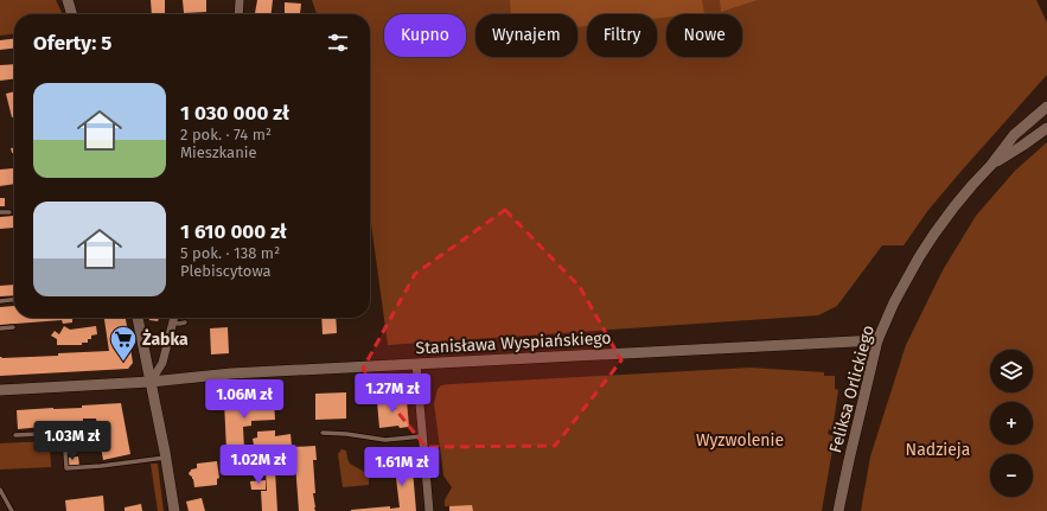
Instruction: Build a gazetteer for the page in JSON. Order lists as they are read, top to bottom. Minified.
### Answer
{"streets":{"street":["Stanisława Wyspiańskiego","Feliksa Orlickiego"]},"crossings":[["Stanisława Wyspiańskiego","Feliksa Orlickiego"]],"parks":["Wyzwolenie","Nadzieja"],"places":{"supermarket":["Żabka"]},"page":{"chip":["Kupno","Wynajem","Filtry","Nowe"],"heading":"Oferty: 5","list":[{"name":"1 030 000 zł","note":"2 pok. · 74 m² · Mieszkanie"},{"name":"1 610 000 zł","note":"5 pok. · 138 m² · Plebiscytowa"}],"map_buttons":["+","−"],"price":["1.27M zł","1.06M zł","1.03M zł","1.02M zł","1.61M zł"]}}
